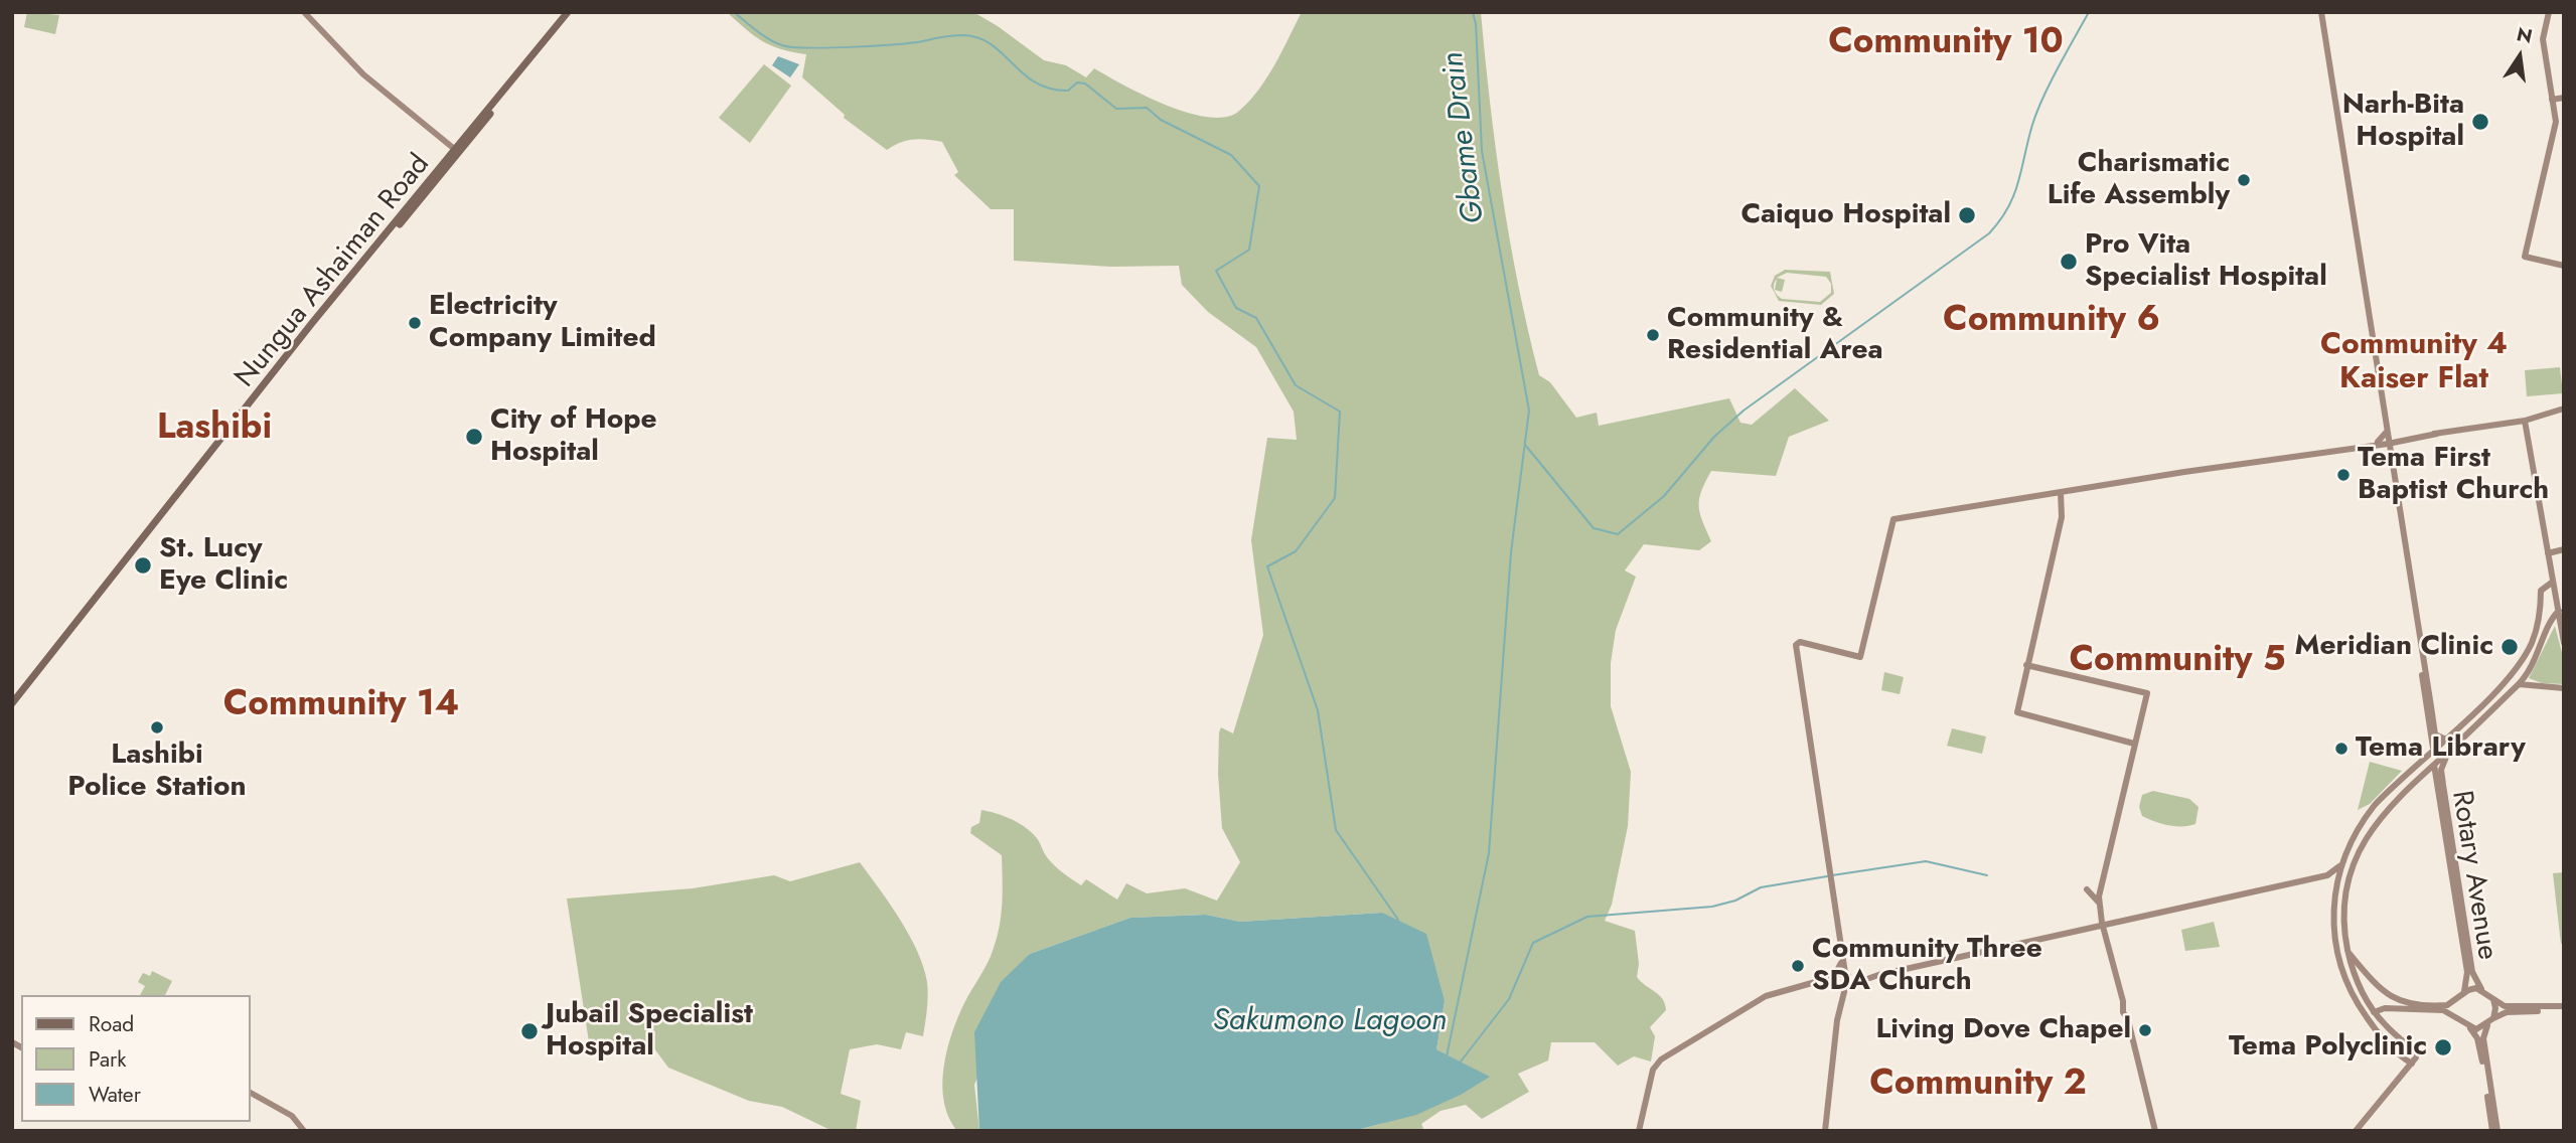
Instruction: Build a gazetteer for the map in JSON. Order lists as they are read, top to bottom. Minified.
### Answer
{"streets":{"main road":["Nungua Ashaiman Road","Rotary Avenue"]},"districts":["Community 10","Community 6","Community 4 Kaiser Flat","Lashibi","Community 5","Community 14","Community 2"],"water":["Gbame Drain","Sakumono Lagoon"],"places":["Narh-Bita Hospital","Charismatic Life Assembly","Caiquo Hospital","Pro Vita Specialist Hospital","Electricity Company Limited","Community & Residential Area","City of Hope Hospital","Tema First Baptist Church","St. Lucy Eye Clinic","Meridian Clinic","Lashibi Police Station","Tema Library","Community Three SDA Church","Living Dove Chapel","Jubail Specialist Hospital","Tema Polyclinic"],"legend":["Road","Park","Water"],"north":"top"}
